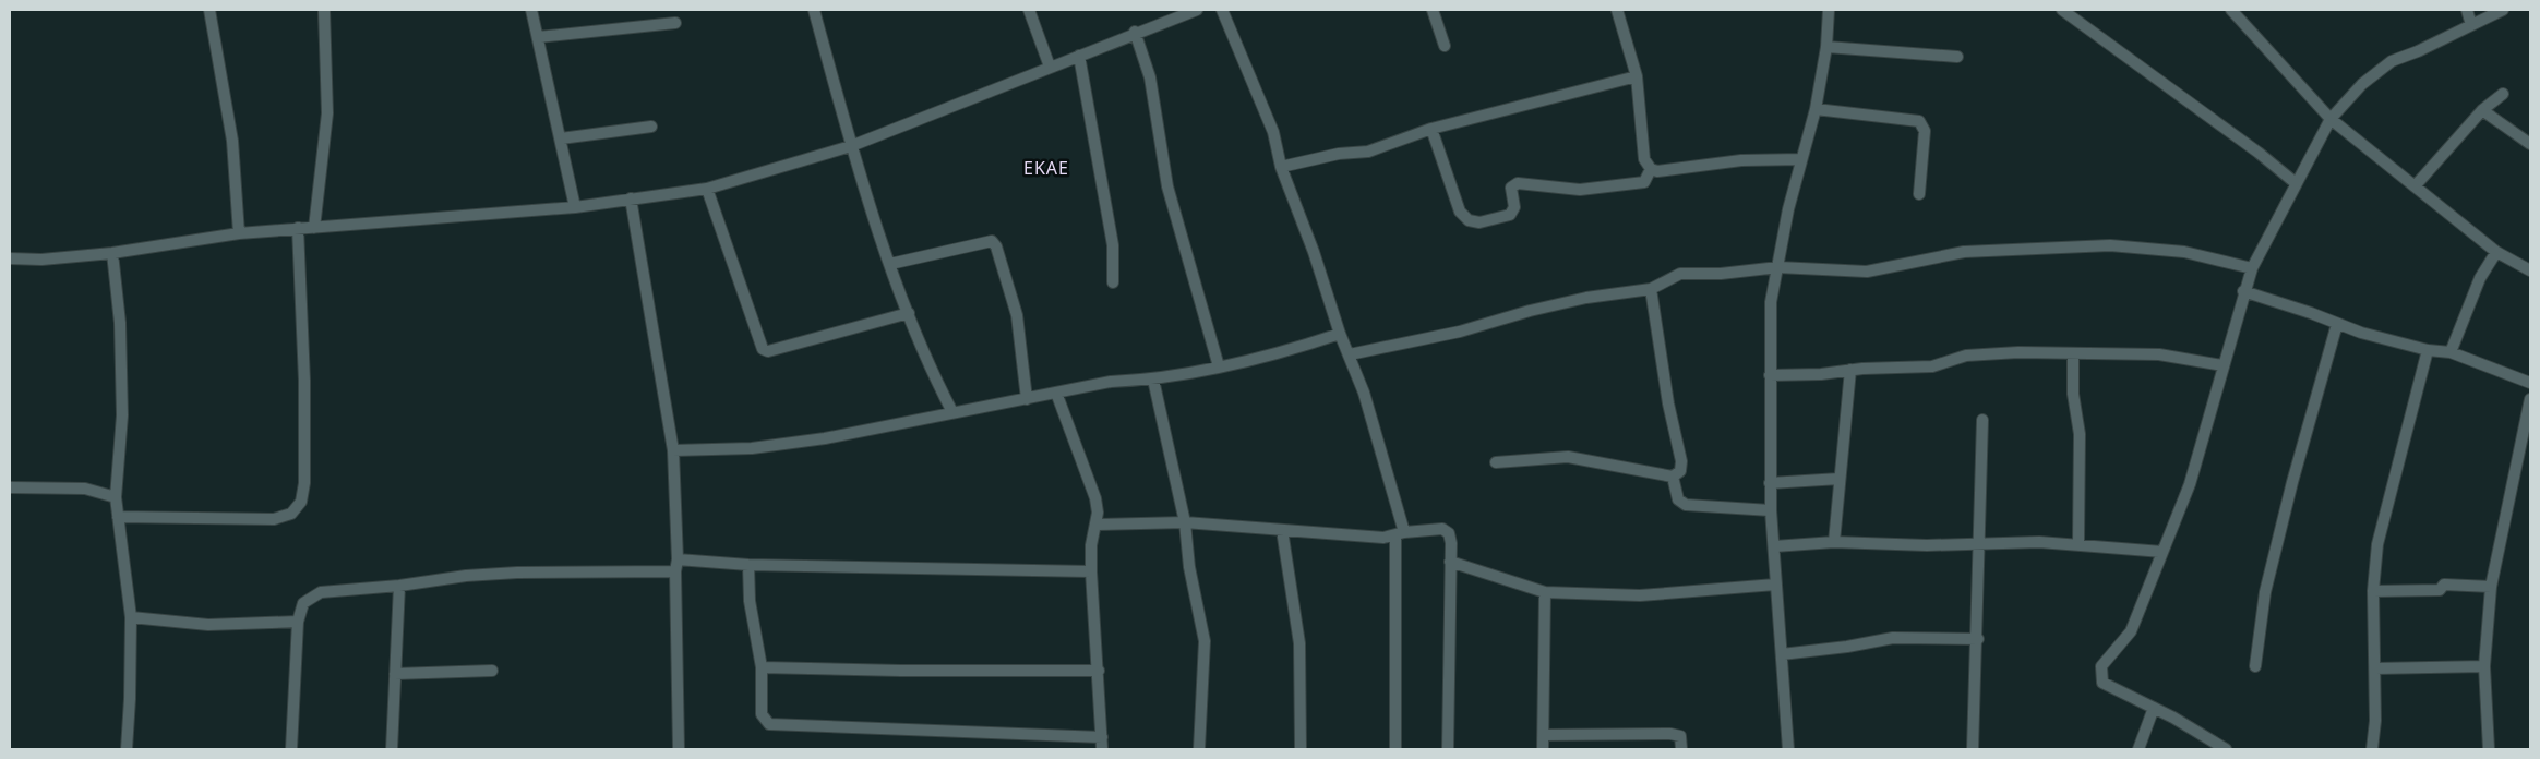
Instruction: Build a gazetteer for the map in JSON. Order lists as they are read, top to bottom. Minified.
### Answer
{"districts":["EKAE"]}
